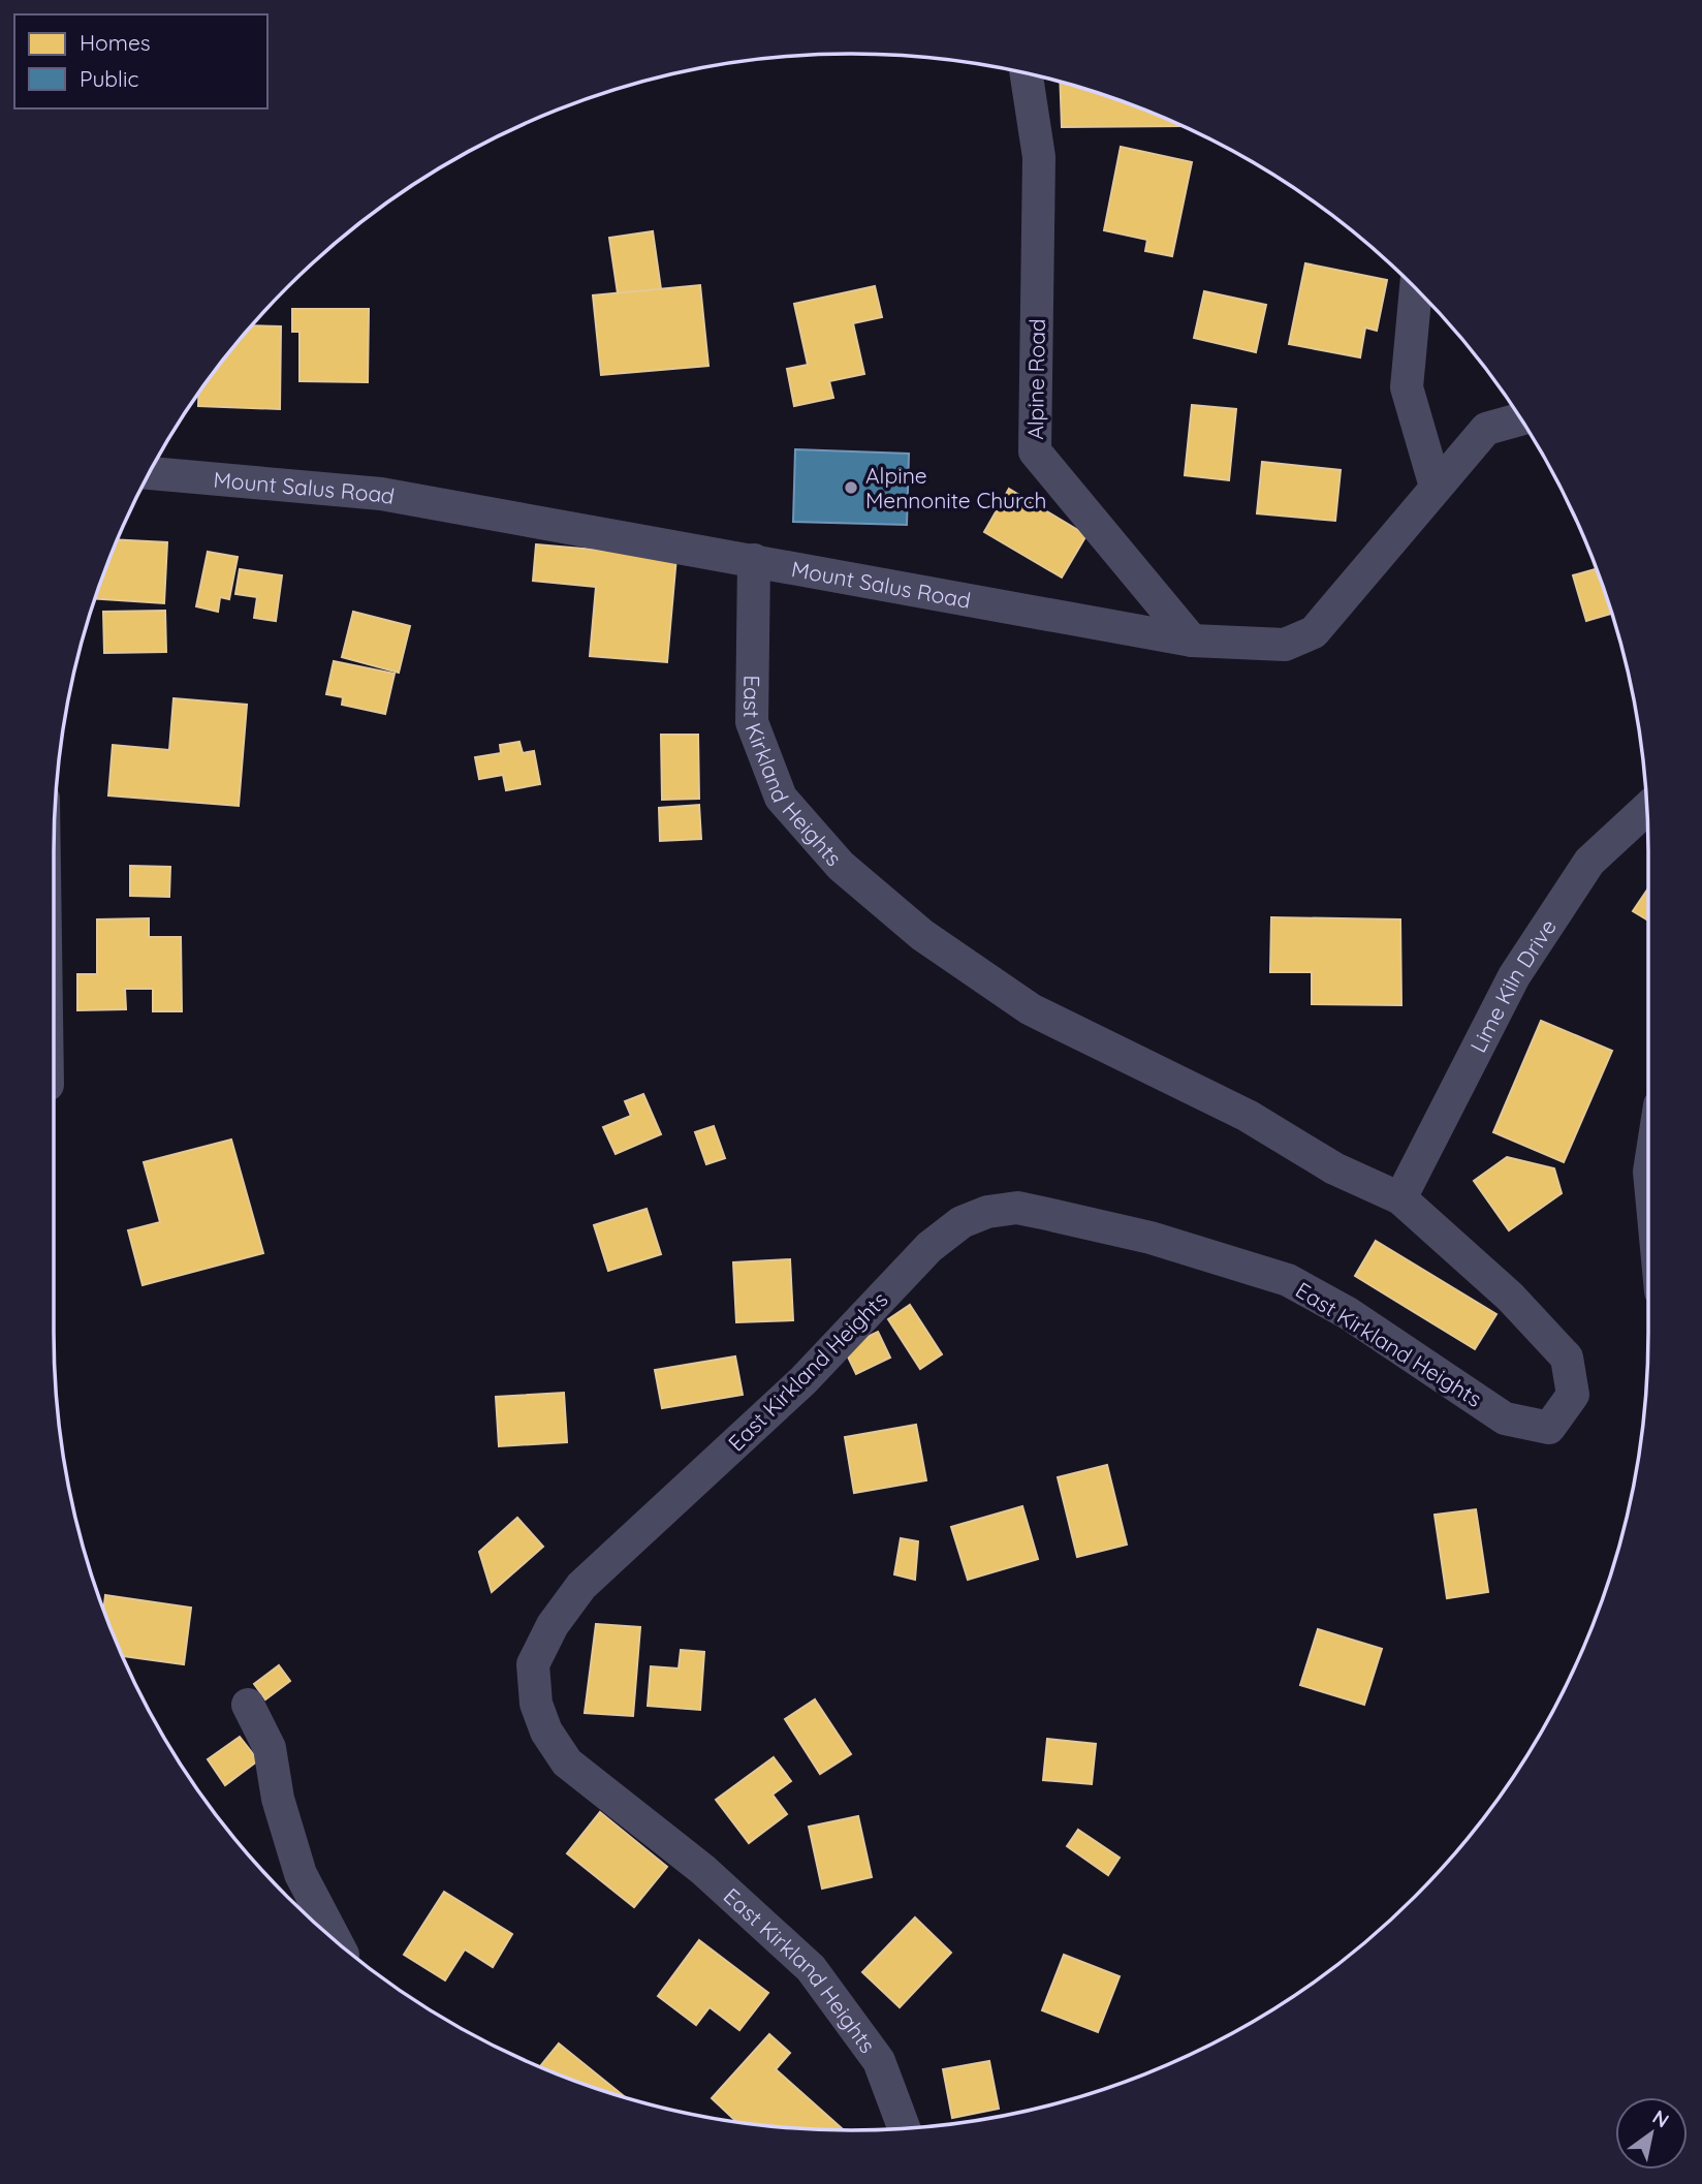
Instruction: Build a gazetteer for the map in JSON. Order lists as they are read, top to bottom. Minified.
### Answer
{"streets":{"street":["Alpine Road","Mount Salus Road","East Kirkland Heights","Lime Kiln Drive"]},"crossings":[["Alpine Road","Mount Salus Road"],["Mount Salus Road","East Kirkland Heights"],["East Kirkland Heights","Lime Kiln Drive"]],"places":["Alpine Mennonite Church"],"legend":["Homes","Public"],"north":"top right"}
